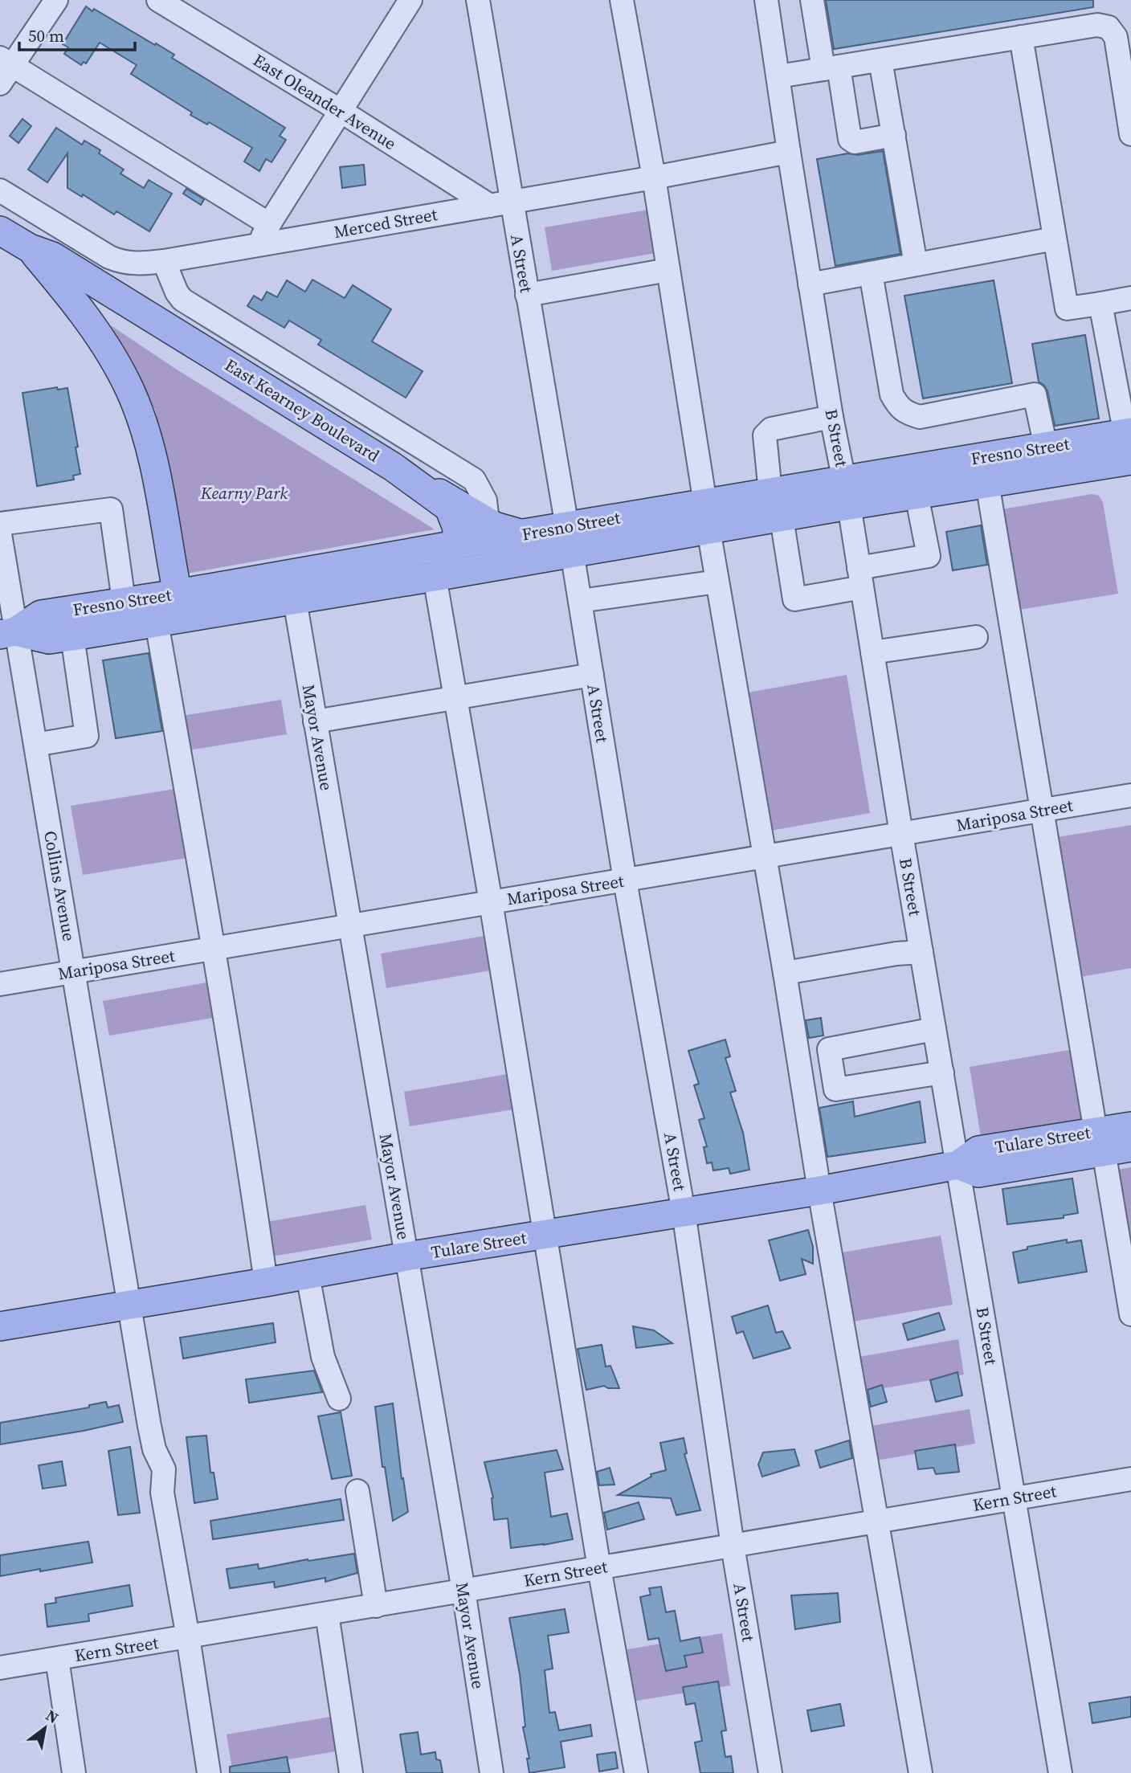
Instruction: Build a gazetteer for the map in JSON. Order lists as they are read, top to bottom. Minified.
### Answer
{"streets":{"main road":["East Kearney Boulevard","Fresno Street","Tulare Street"],"street":["East Oleander Avenue","Merced Street","A Street","B Street","Mayor Avenue","Mariposa Street","Collins Avenue","Kern Street"]},"crossings":[["East Oleander Avenue","Merced Street"],["East Oleander Avenue","A Street"],["Merced Street","A Street"],["Merced Street","B Street"],["A Street","Fresno Street"],["A Street","Mariposa Street"],["A Street","Tulare Street"],["A Street","Kern Street"],["East Kearney Boulevard","Fresno Street"],["B Street","Fresno Street"],["B Street","Mariposa Street"],["B Street","Tulare Street"],["B Street","Kern Street"],["Fresno Street","Mayor Avenue"],["Fresno Street","Collins Avenue"],["Mayor Avenue","Mariposa Street"],["Mayor Avenue","Tulare Street"],["Mayor Avenue","Kern Street"],["Mariposa Street","Collins Avenue"],["Collins Avenue","Tulare Street"],["Collins Avenue","Kern Street"]],"parks":["Kearny Park"],"scale_bar":"50 m","north":"top right"}
